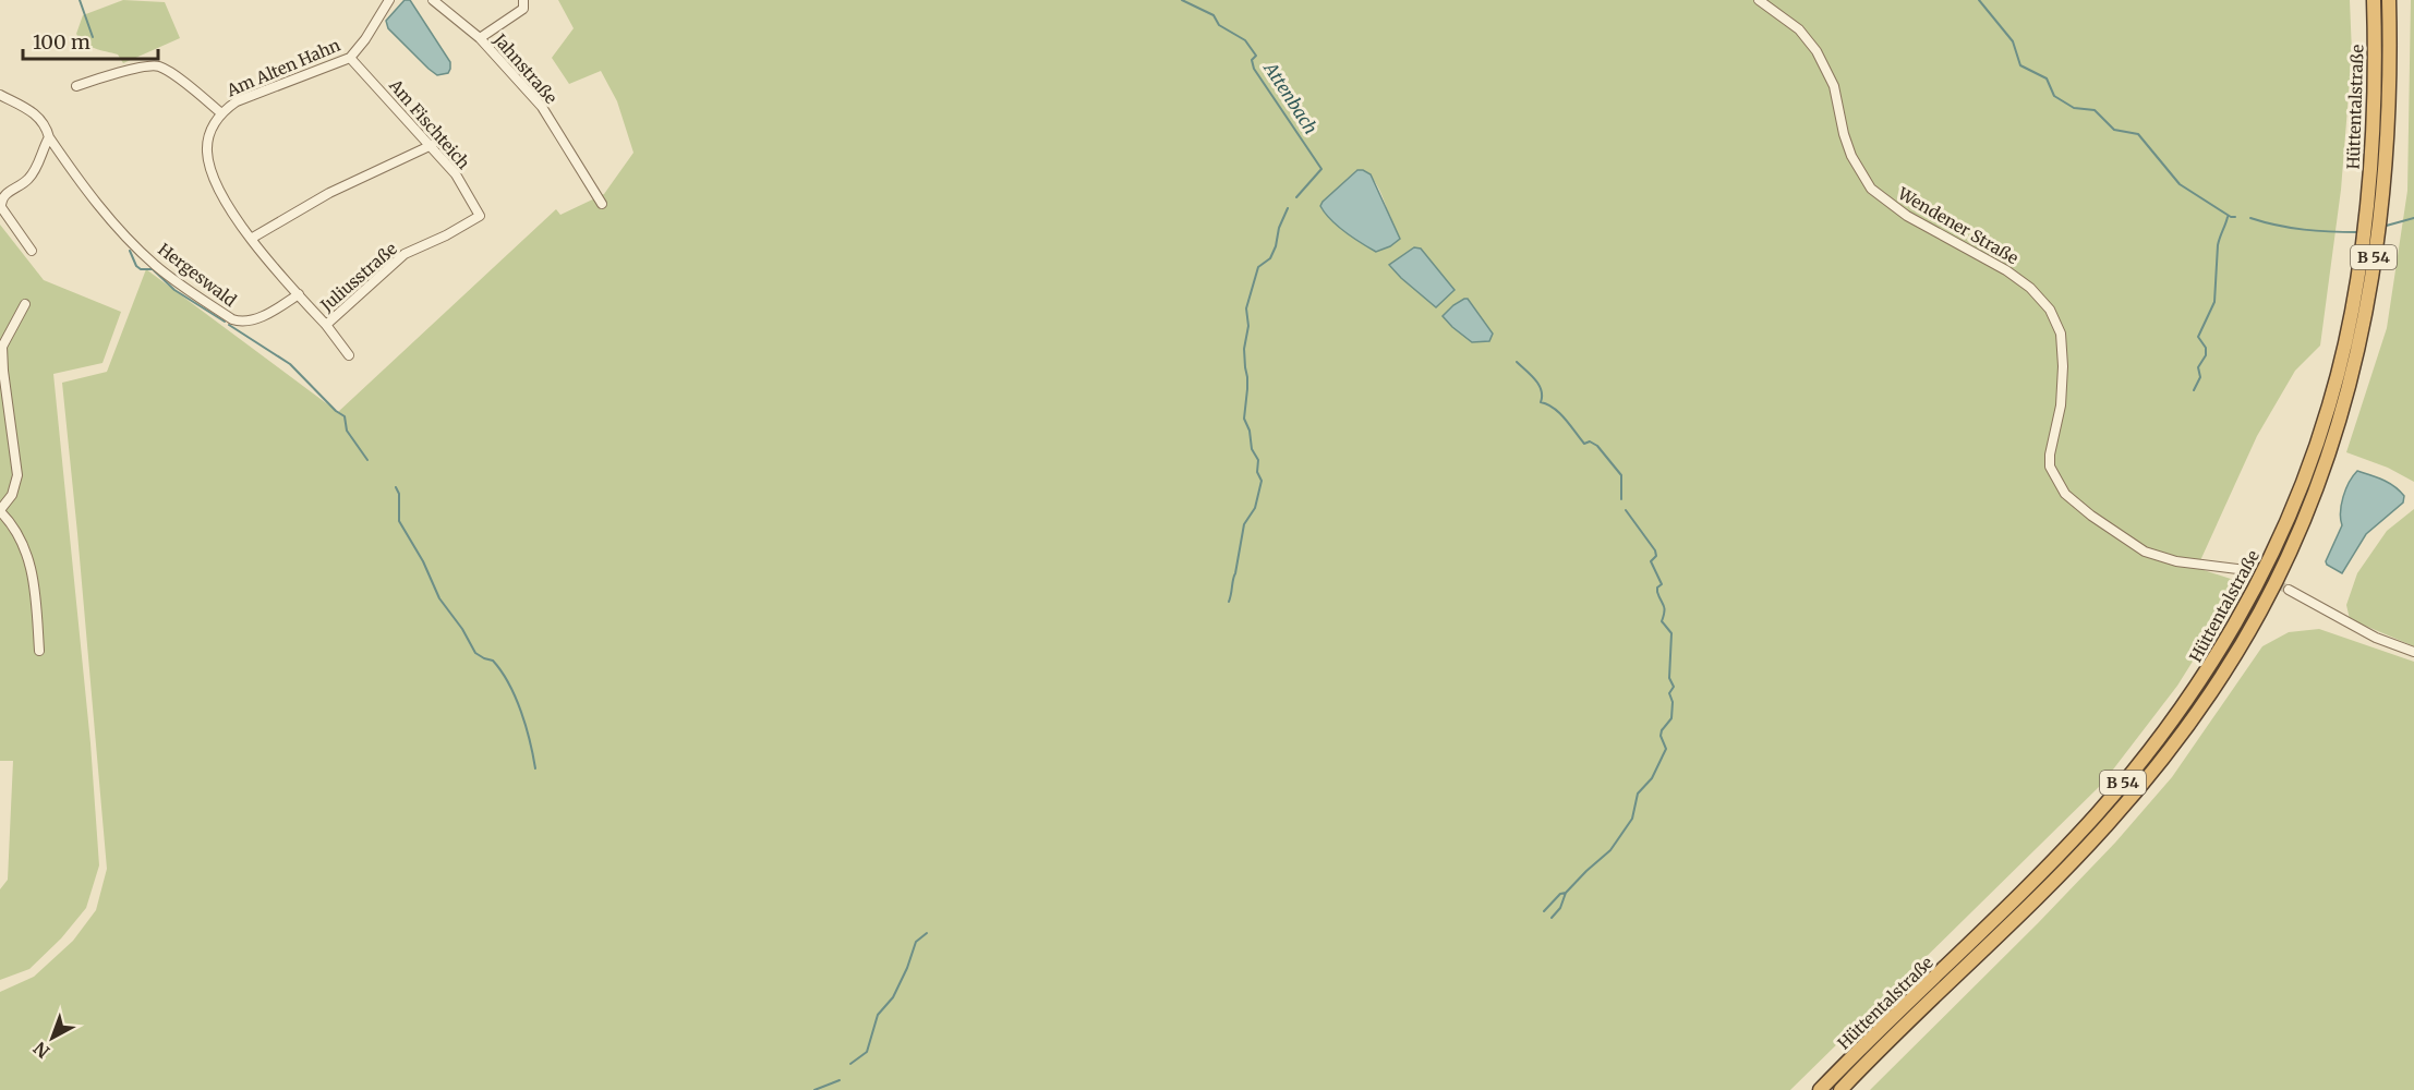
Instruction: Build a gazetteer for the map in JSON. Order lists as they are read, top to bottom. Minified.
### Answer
{"streets":{"highway":["Hüttentalstraße","B 54"],"street":["Am Alten Hahn","Jahnstraße","Am Fischteich","Wendener Straße","Hergeswald","Juliusstraße"]},"crossings":[["Am Alten Hahn","Am Fischteich"],["Am Alten Hahn","Hergeswald"],["Am Alten Hahn","Juliusstraße"],["Am Fischteich","Juliusstraße"]],"water":["Attenbach"],"scale_bar":"100 m","north":"bottom left"}
